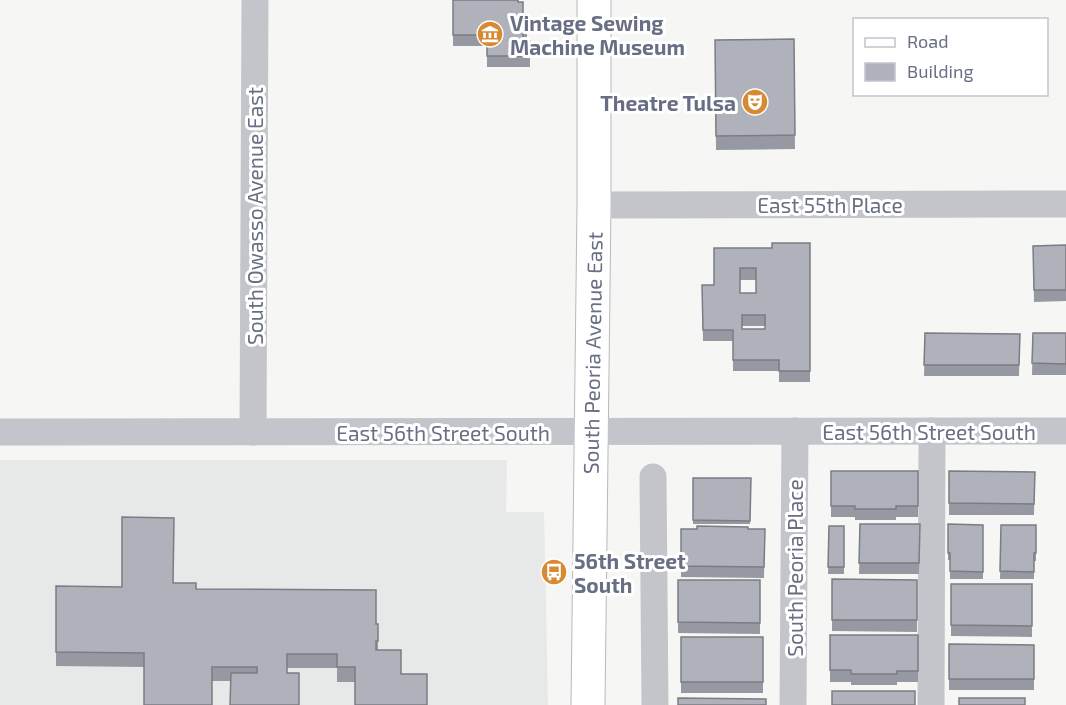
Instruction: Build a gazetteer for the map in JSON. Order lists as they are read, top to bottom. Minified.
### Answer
{"streets":{"main road":["South Peoria Avenue East"],"street":["East 55th Place","South Owasso Avenue East","East 56th Street South","South Peoria Place"]},"crossings":[["East 55th Place","South Peoria Avenue East"],["South Owasso Avenue East","East 56th Street South"],["South Peoria Avenue East","East 56th Street South"],["East 56th Street South","South Peoria Place"]],"places":{"museum":["Vintage Sewing Machine Museum"],"theatre":["Theatre Tulsa"],"bus stop":["56th Street South"]},"legend":["Road","Building"]}
